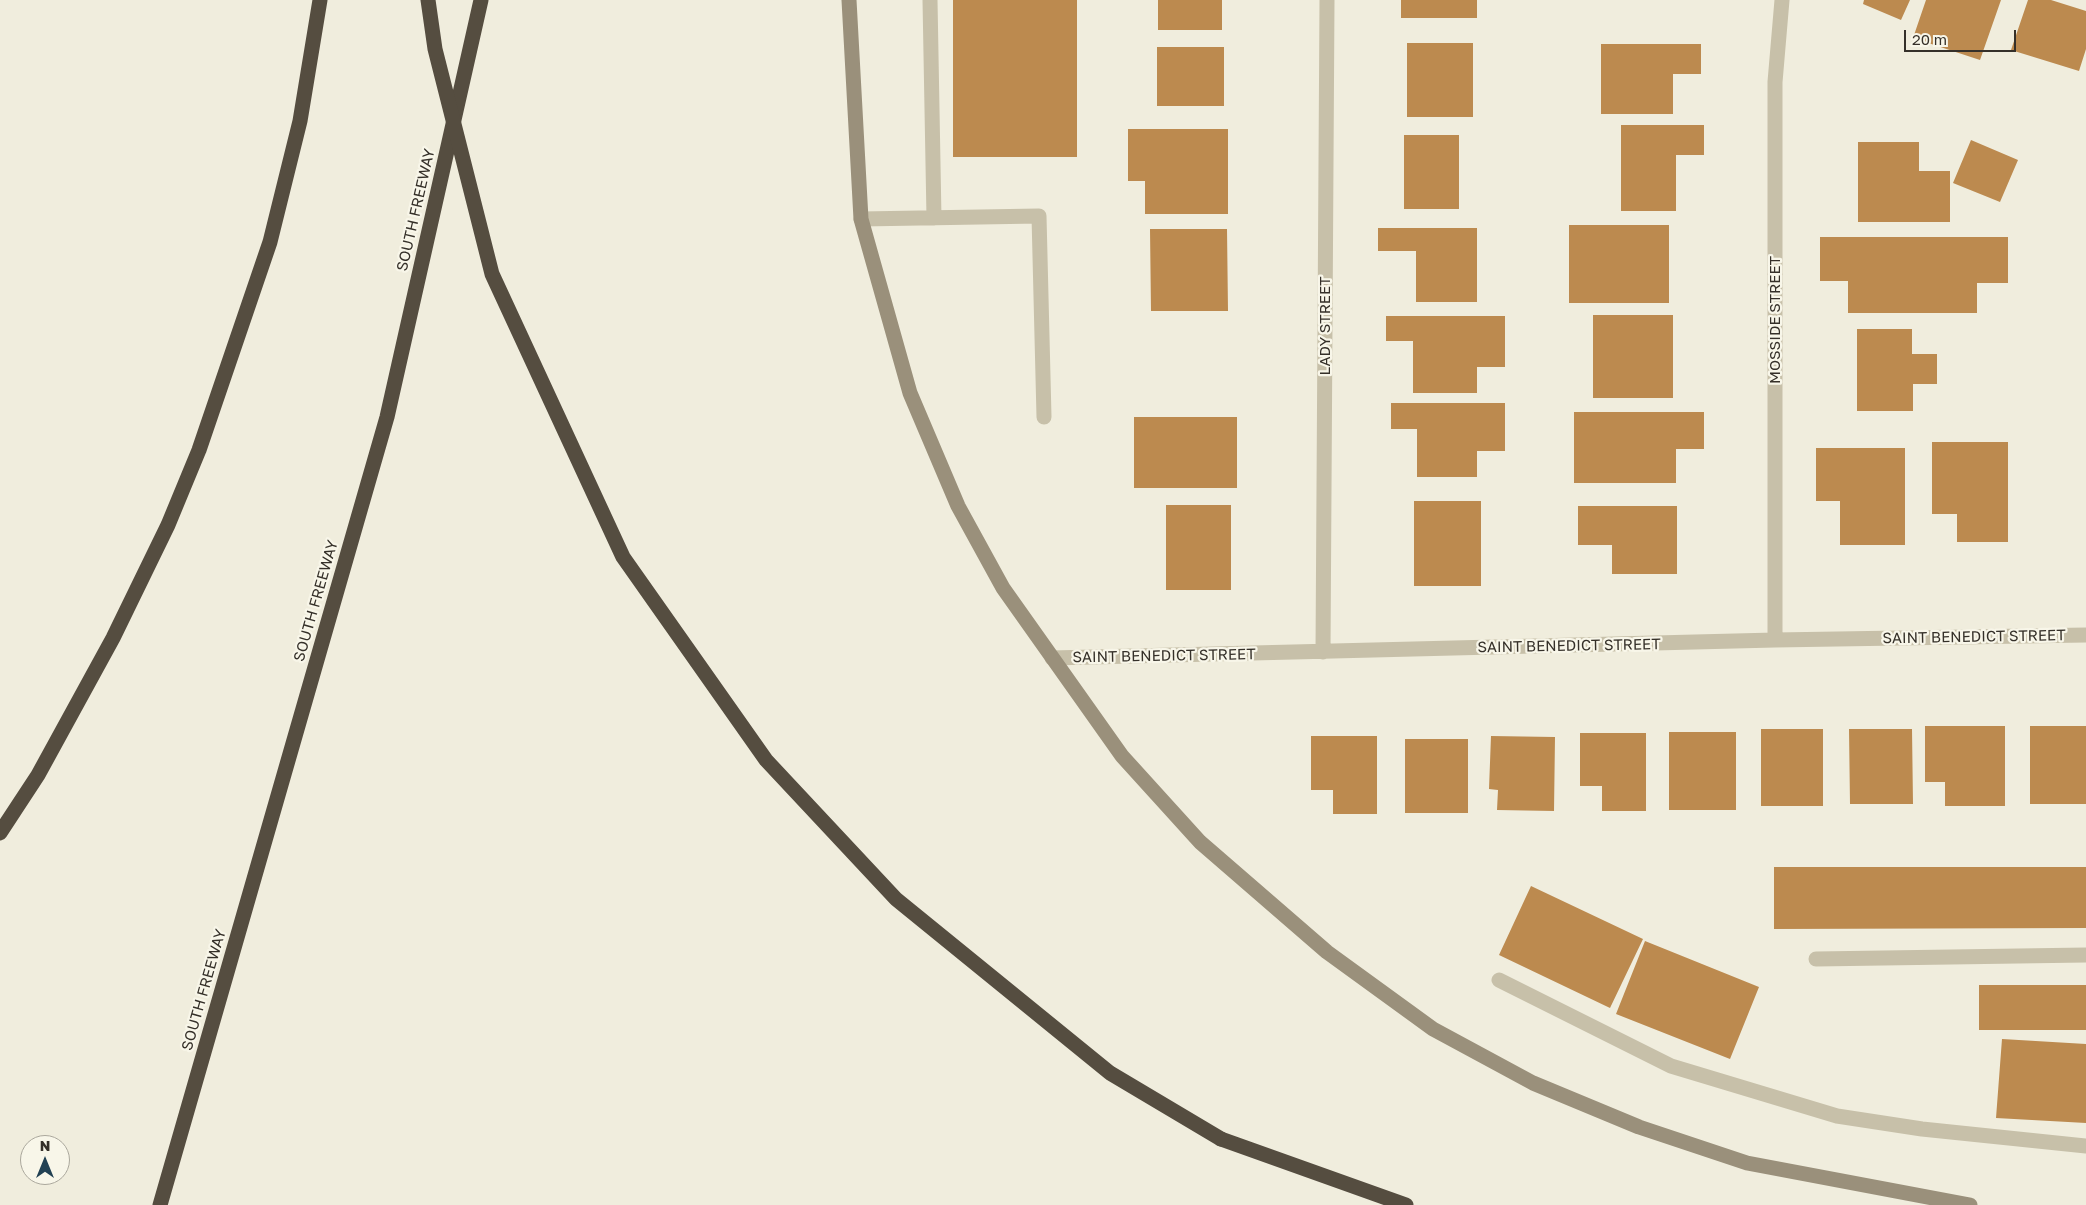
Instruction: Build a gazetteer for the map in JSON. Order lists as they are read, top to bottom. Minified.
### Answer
{"streets":{"highway":["SOUTH FREEWAY"],"street":["MOSSIDE STREET","LADY STREET","SAINT BENEDICT STREET"]},"crossings":[["MOSSIDE STREET","SAINT BENEDICT STREET"],["LADY STREET","SAINT BENEDICT STREET"]],"scale_bar":"20 m","north":"top"}
